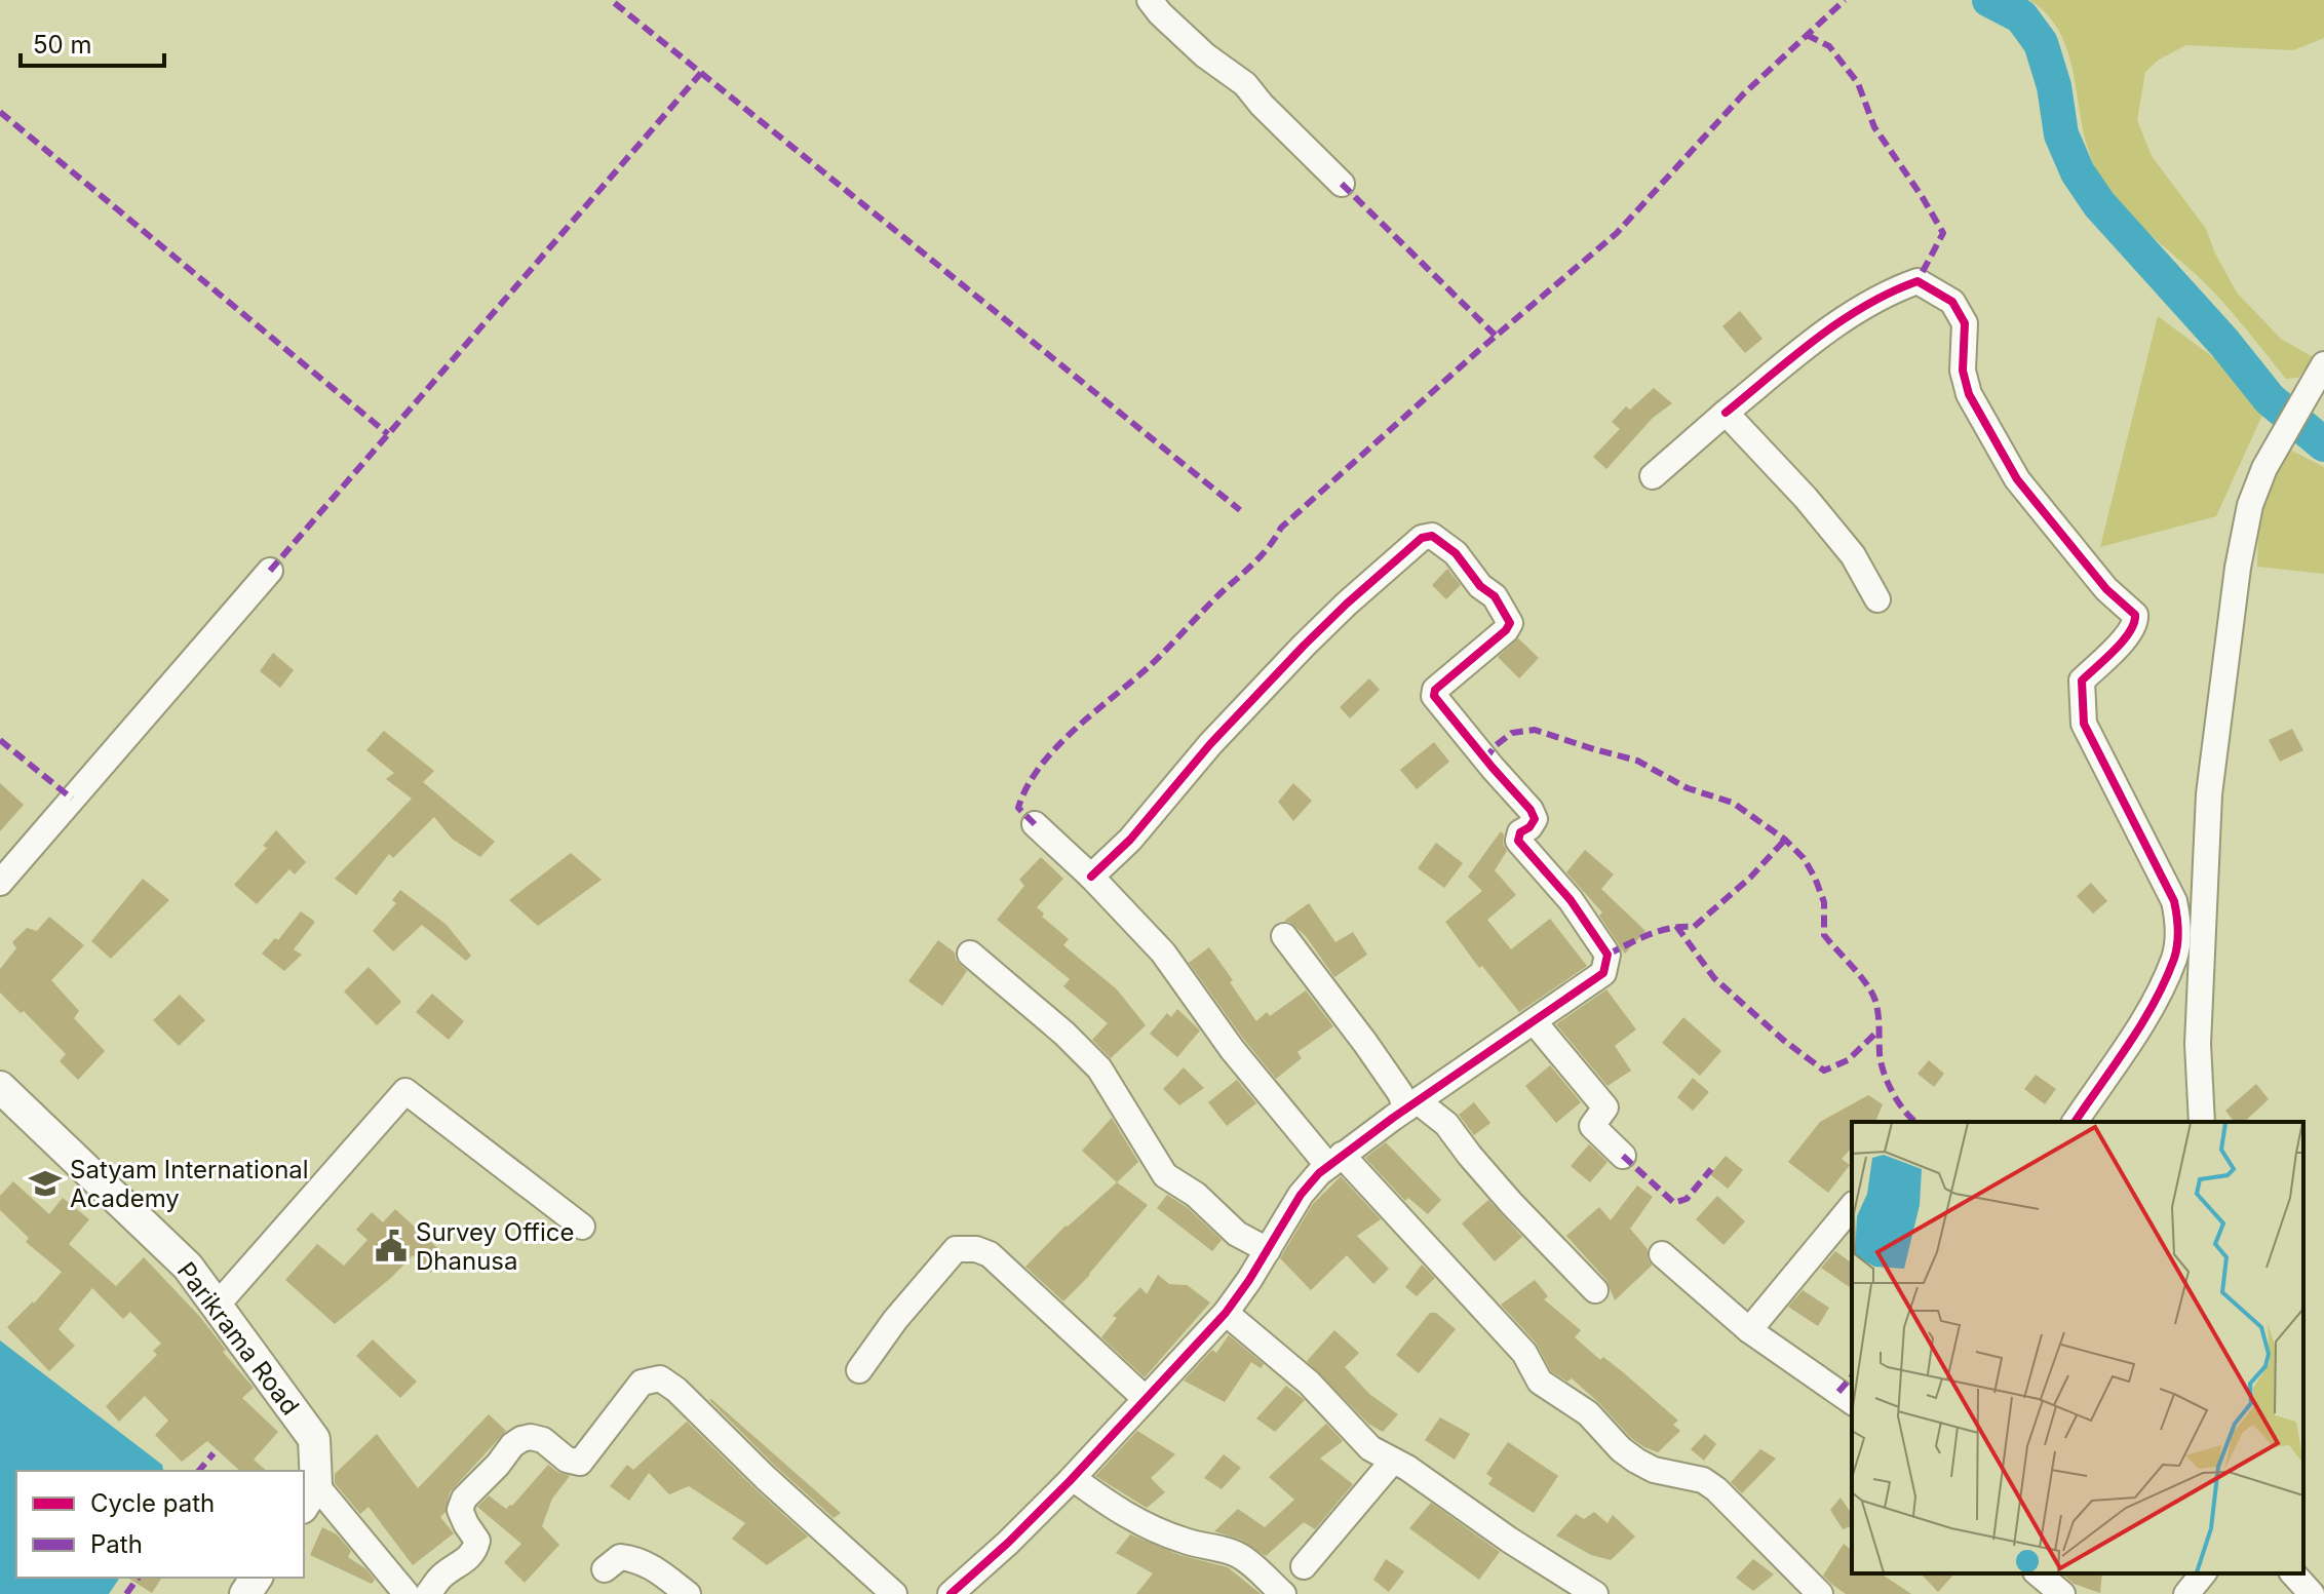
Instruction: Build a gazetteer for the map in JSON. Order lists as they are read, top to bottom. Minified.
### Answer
{"streets":{"main road":["Parikrama Road"]},"places":{"school or university":["Satyam International Academy"],"public building":["Survey Office Dhanusa"]},"legend":["Cycle path","Path"],"scale_bar":"50 m"}
